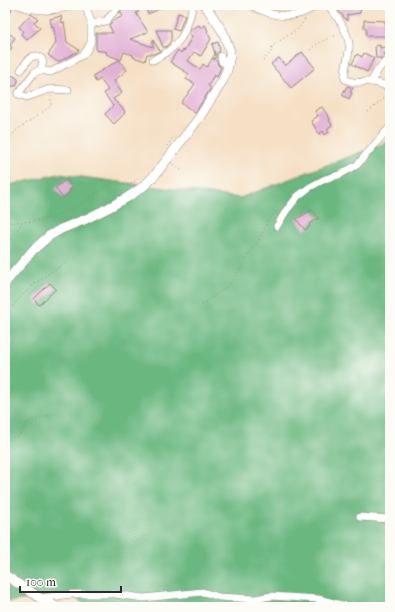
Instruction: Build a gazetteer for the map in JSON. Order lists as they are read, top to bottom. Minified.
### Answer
{"scale_bar":"100 m"}
